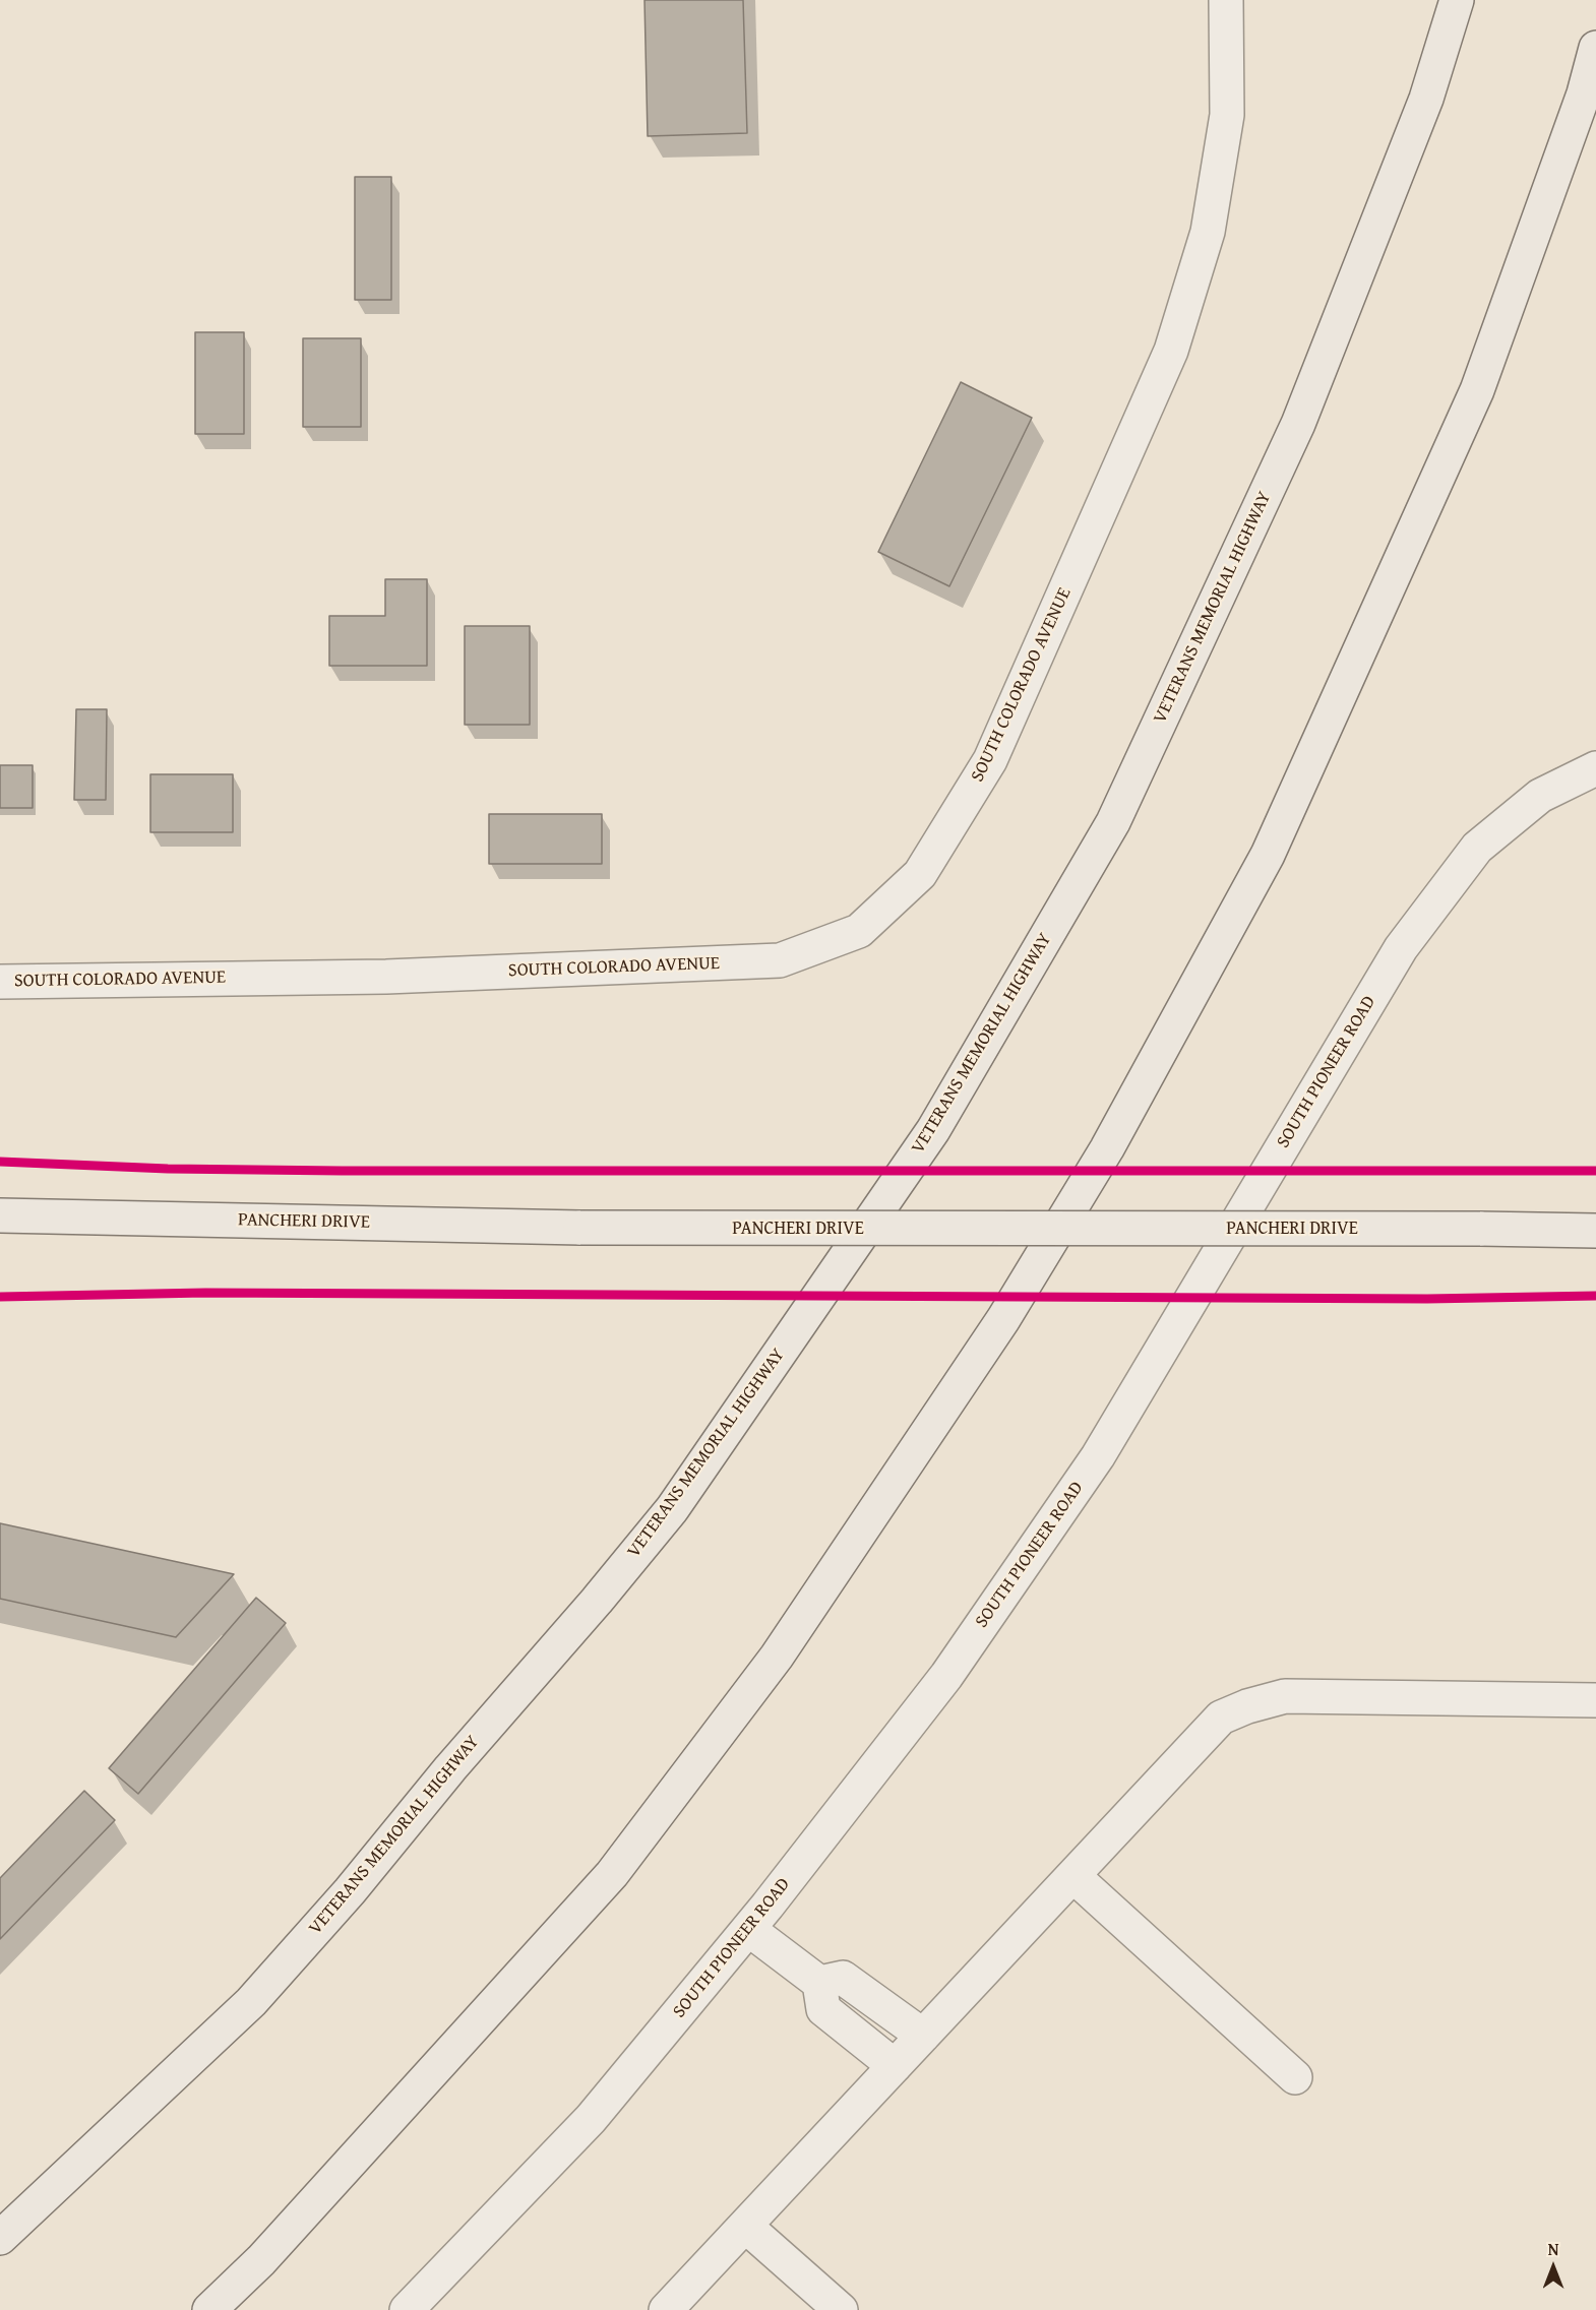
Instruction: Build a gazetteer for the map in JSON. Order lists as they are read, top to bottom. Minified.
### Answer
{"streets":{"main road":["VETERANS MEMORIAL HIGHWAY","PANCHERI DRIVE"],"street":["SOUTH COLORADO AVENUE","SOUTH PIONEER ROAD"]},"north":"top"}
